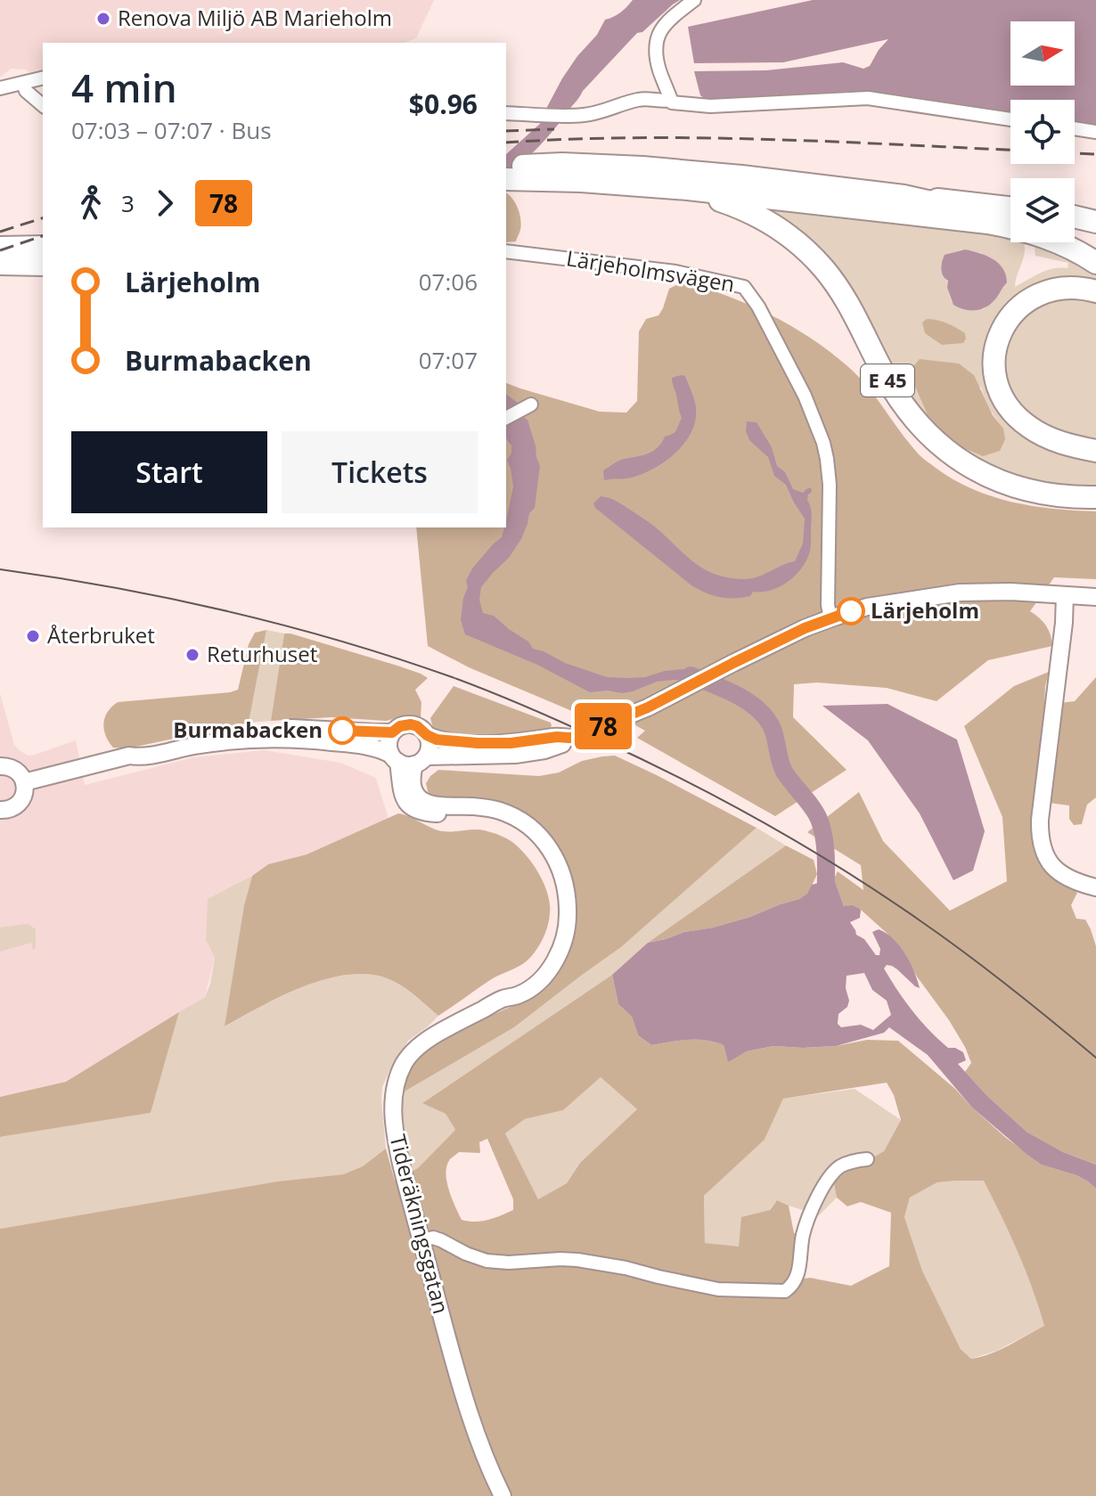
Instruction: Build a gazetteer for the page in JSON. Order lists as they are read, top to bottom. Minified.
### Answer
{"streets":{"highway":["E 45"],"street":["Lärjeholmsvägen","Tideräkningsgatan"]},"places":["Renova Miljö AB Marieholm","Lärjeholm","Återbruket","Returhuset","Burmabacken"],"lines":["bus line 78"],"north":"right","page":{"on_map":"78","heading":["4 min","07:03 – 07:07 · Bus","$0.96"],"legs":["3","78"],"list":[{"name":"Lärjeholm","value":"07:06"},{"name":"Burmabacken","value":"07:07"}],"buttons":["Start","Tickets"]}}
